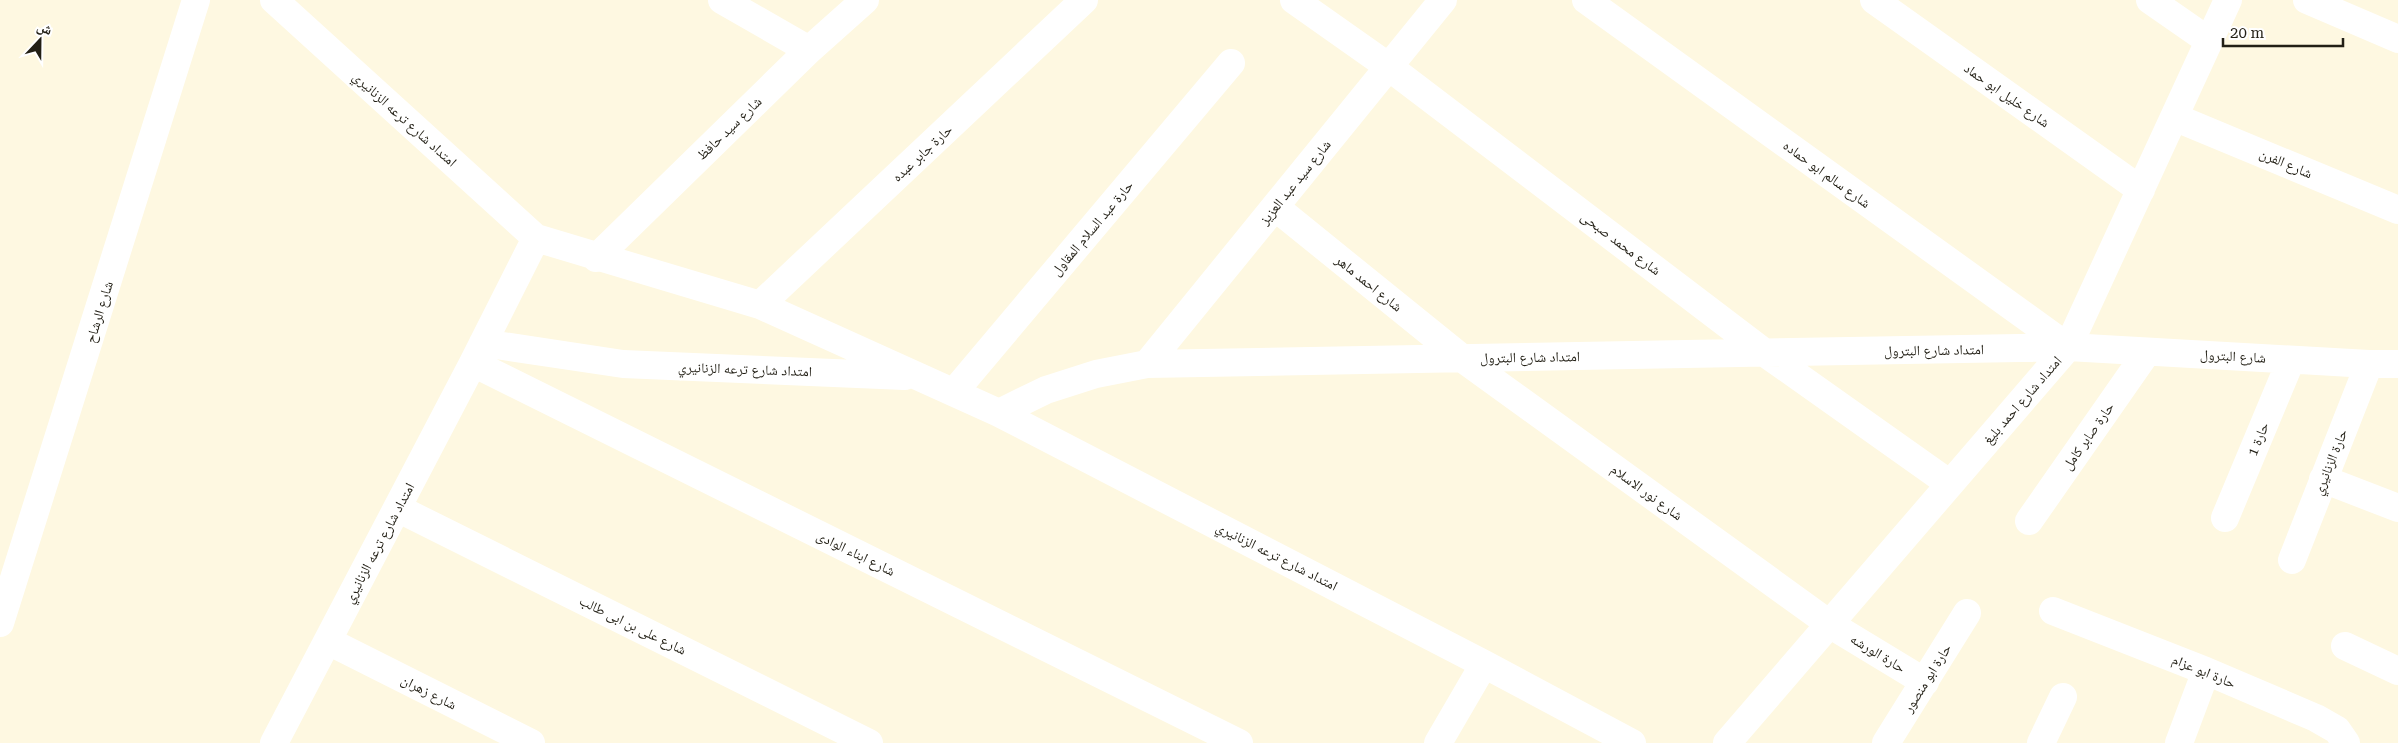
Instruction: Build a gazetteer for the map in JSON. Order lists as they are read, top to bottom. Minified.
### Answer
{"streets":{"street":["شارع خليل ابو حماد","امتداد شارع ترعه الزنانيري","شارع سيد حافظ","حارة جابر عبده","شارع الفرن","شارع سالم ابو حماده","شارع سيد عبد العزيز","حارة عبد السلام المقاول","شارع محمد صبحى","شارع احمد ماهر","شارع الرشاح","امتداد شارع البترول","شارع البترول","امتداد شارع احمد بليغ","حارة صابر كامل","حارة 1","حارة الزنانيري","شارع نور الاسلام","شارع ابناء الوادى","شارع على بن ابى طالب","حارة الورشه","حارة ابو عزام","حارة ابو منصور","شارع زهران"]},"crossings":[["شارع خليل ابو حماد","امتداد شارع احمد بليغ"],["امتداد شارع ترعه الزنانيري","شارع سيد حافظ"],["امتداد شارع ترعه الزنانيري","حارة جابر عبده"],["امتداد شارع ترعه الزنانيري","حارة عبد السلام المقاول"],["امتداد شارع ترعه الزنانيري","امتداد شارع البترول"],["امتداد شارع ترعه الزنانيري","شارع ابناء الوادى"],["امتداد شارع ترعه الزنانيري","شارع على بن ابى طالب"],["امتداد شارع ترعه الزنانيري","شارع زهران"],["شارع الفرن","امتداد شارع احمد بليغ"],["شارع سالم ابو حماده","امتداد شارع البترول"],["شارع سالم ابو حماده","شارع البترول"],["شارع سالم ابو حماده","امتداد شارع احمد بليغ"],["شارع سيد عبد العزيز","شارع محمد صبحى"],["شارع سيد عبد العزيز","شارع احمد ماهر"],["شارع سيد عبد العزيز","امتداد شارع البترول"],["شارع محمد صبحى","امتداد شارع البترول"],["شارع محمد صبحى","امتداد شارع احمد بليغ"],["شارع احمد ماهر","امتداد شارع البترول"],["شارع احمد ماهر","شارع نور الاسلام"],["امتداد شارع البترول","شارع البترول"],["امتداد شارع البترول","امتداد شارع احمد بليغ"],["امتداد شارع البترول","شارع نور الاسلام"],["شارع البترول","امتداد شارع احمد بليغ"],["شارع البترول","حارة صابر كامل"],["شارع البترول","حارة 1"],["شارع البترول","حارة الزنانيري"],["امتداد شارع احمد بليغ","شارع نور الاسلام"],["امتداد شارع احمد بليغ","حارة الورشه"],["شارع نور الاسلام","حارة الورشه"],["حارة الورشه","حارة ابو منصور"]],"scale_bar":"20 m","north":"top"}
